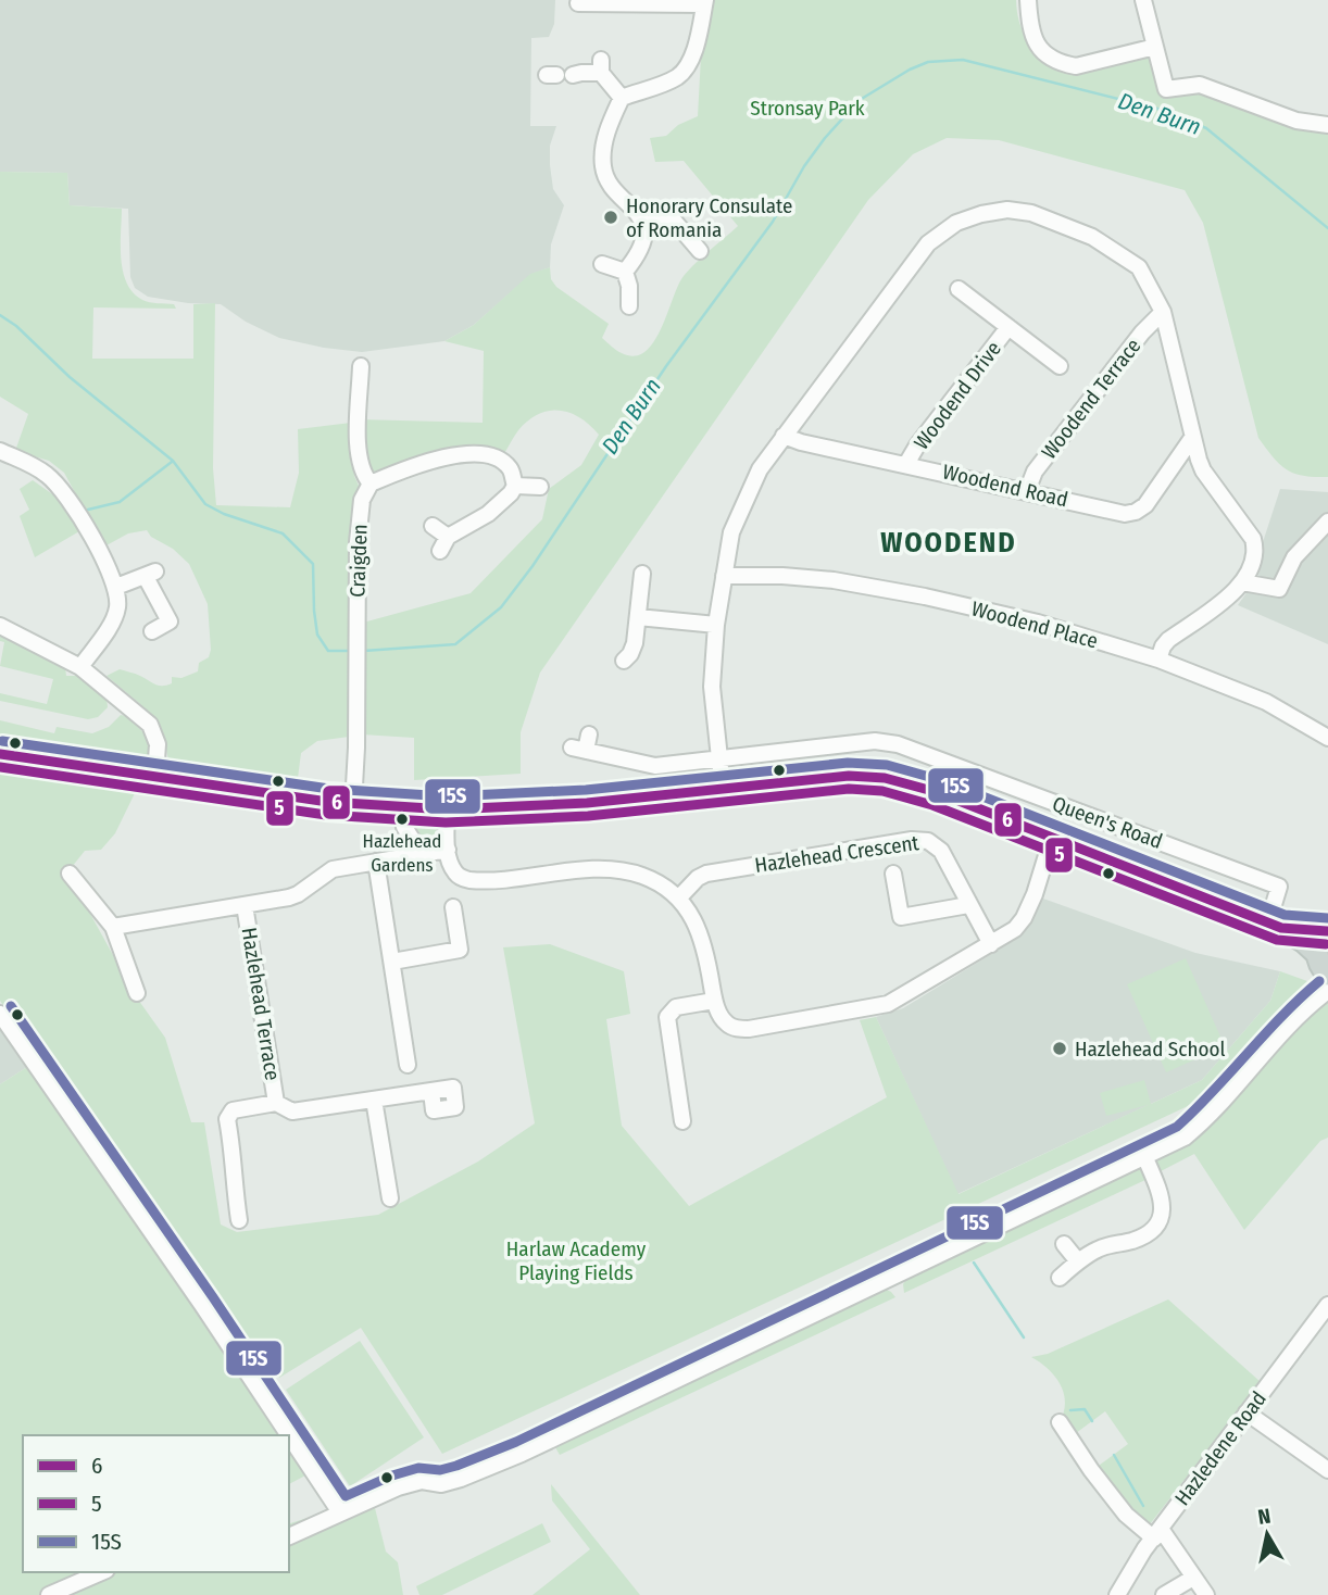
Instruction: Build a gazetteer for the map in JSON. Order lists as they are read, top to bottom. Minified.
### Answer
{"streets":{"main road":["Queen's Road"],"street":["Woodend Drive","Woodend Terrace","Woodend Road","Craigden","Woodend Place","Hazlehead Crescent","Hazlehead Terrace","Hazledene Road"]},"crossings":[["Woodend Drive","Woodend Road"],["Woodend Terrace","Woodend Road"],["Craigden","Queen's Road"]],"districts":["WOODEND"],"water":["Den Burn"],"parks":["Stronsay Park","Harlaw Academy Playing Fields"],"places":["Honorary Consulate of Romania","Hazlehead Gardens","Hazlehead School"],"lines":["transit line 15S","transit line 6","transit line 5"],"legend":["6","5","15S"],"north":"top"}
